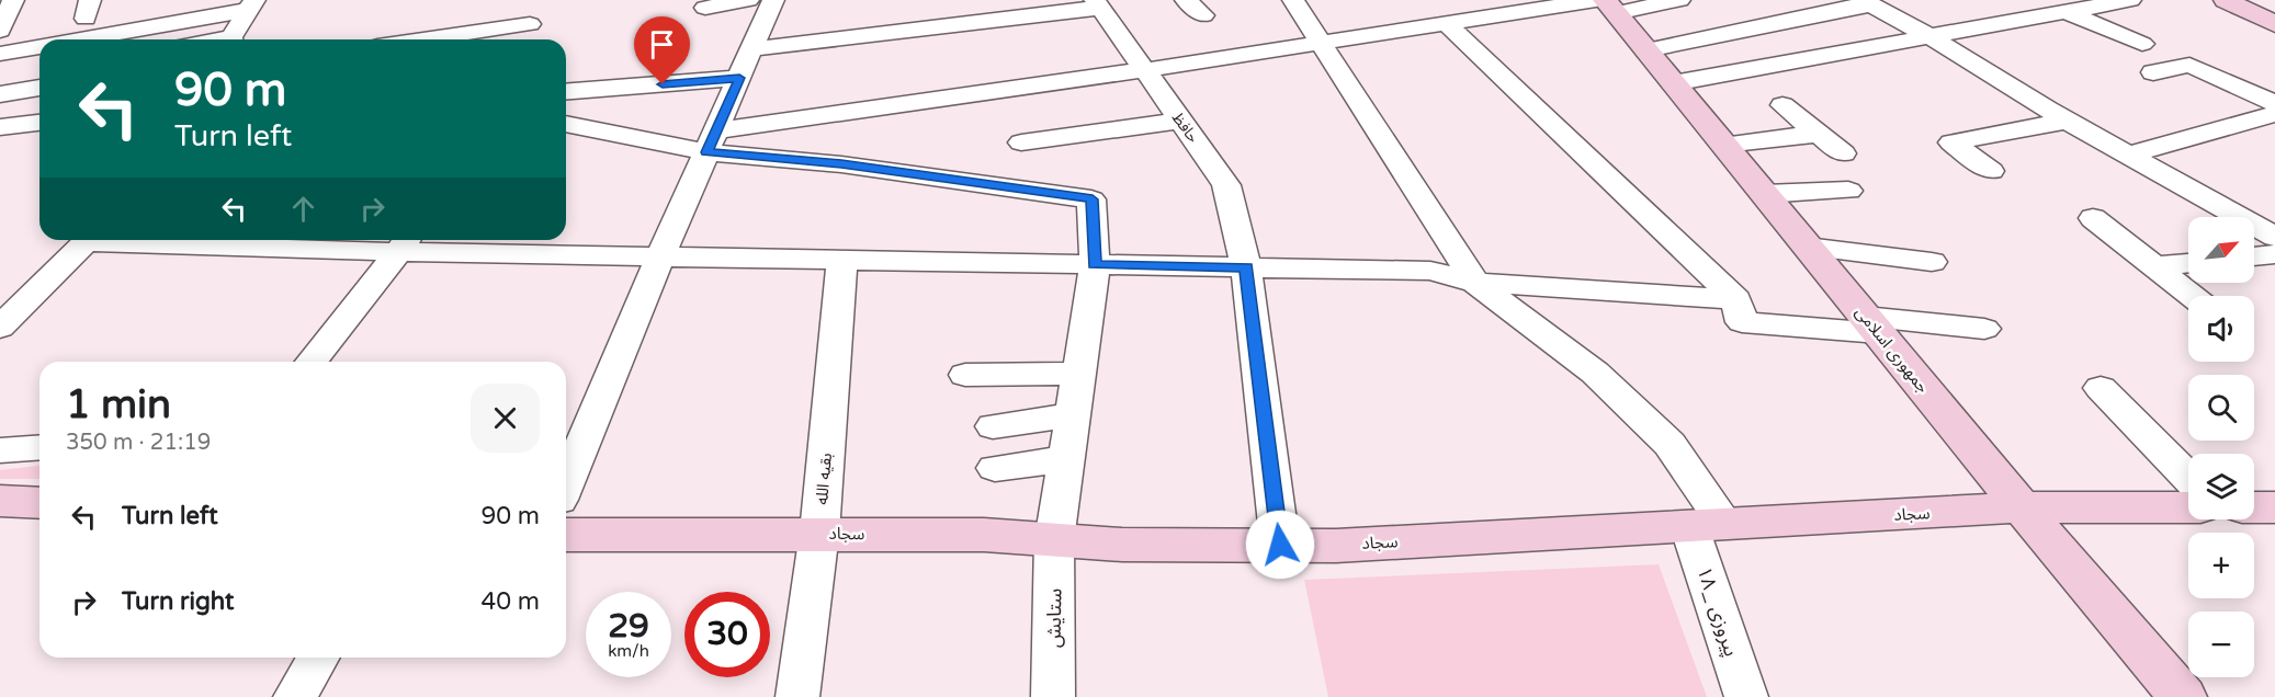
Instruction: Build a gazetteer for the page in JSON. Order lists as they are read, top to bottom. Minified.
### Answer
{"streets":{"street":["حافظ","جمهوری اسلامی","بقیه الله","سجاد","پیروزی _۱۸","ستایش"]},"crossings":[["حافظ","سجاد"],["جمهوری اسلامی","سجاد"],["بقیه الله","سجاد"],["سجاد","پیروزی _۱۸"],["سجاد","ستایش"]],"north":"top right","page":{"turn":["90 m","Turn left"],"map_buttons":["+","−"],"heading":["1 min","350 m · 21:19"],"list":[{"name":"Turn left","value":"90 m"},{"name":"Turn right","value":"40 m"}],"speed":"29 km/h","limit":"30"}}
